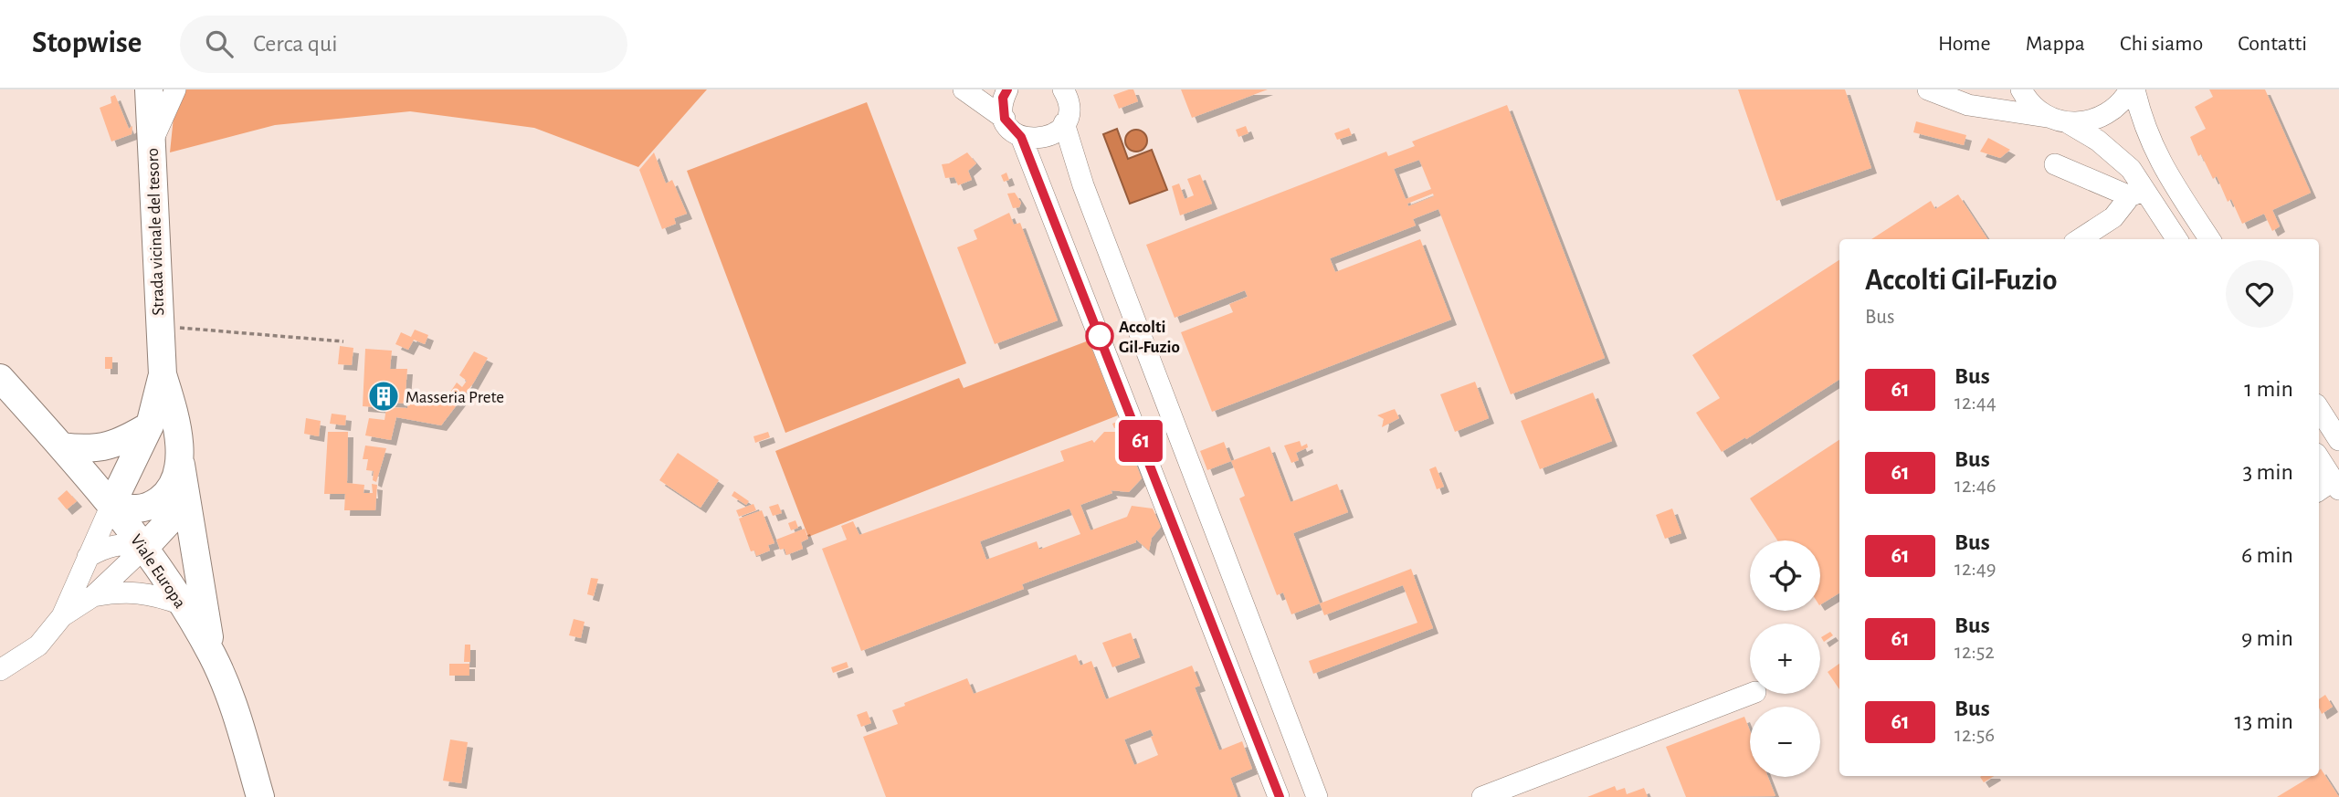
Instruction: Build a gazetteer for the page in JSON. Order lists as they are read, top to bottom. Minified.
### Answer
{"streets":{"main road":["Strada vicinale del tesoro","Viale Europa"]},"places":{"other":["Accolti Gil-Fuzio"],"building":["Masseria Prete"]},"lines":["bus line 61"],"page":{"header":"Stopwise","search":"Cerca qui","nav":["Home","Mappa","Chi siamo","Contatti"],"on_map":"61","heading":["Accolti Gil-Fuzio","Bus"],"list":[{"mark":"61","name":"Bus","note":"12:44","value":"1 min"},{"mark":"61","name":"Bus","note":"12:46","value":"3 min"},{"mark":"61","name":"Bus","note":"12:49","value":"6 min"},{"mark":"61","name":"Bus","note":"12:52","value":"9 min"},{"mark":"61","name":"Bus","note":"12:56","value":"13 min"}],"map_buttons":["+","−"]}}
